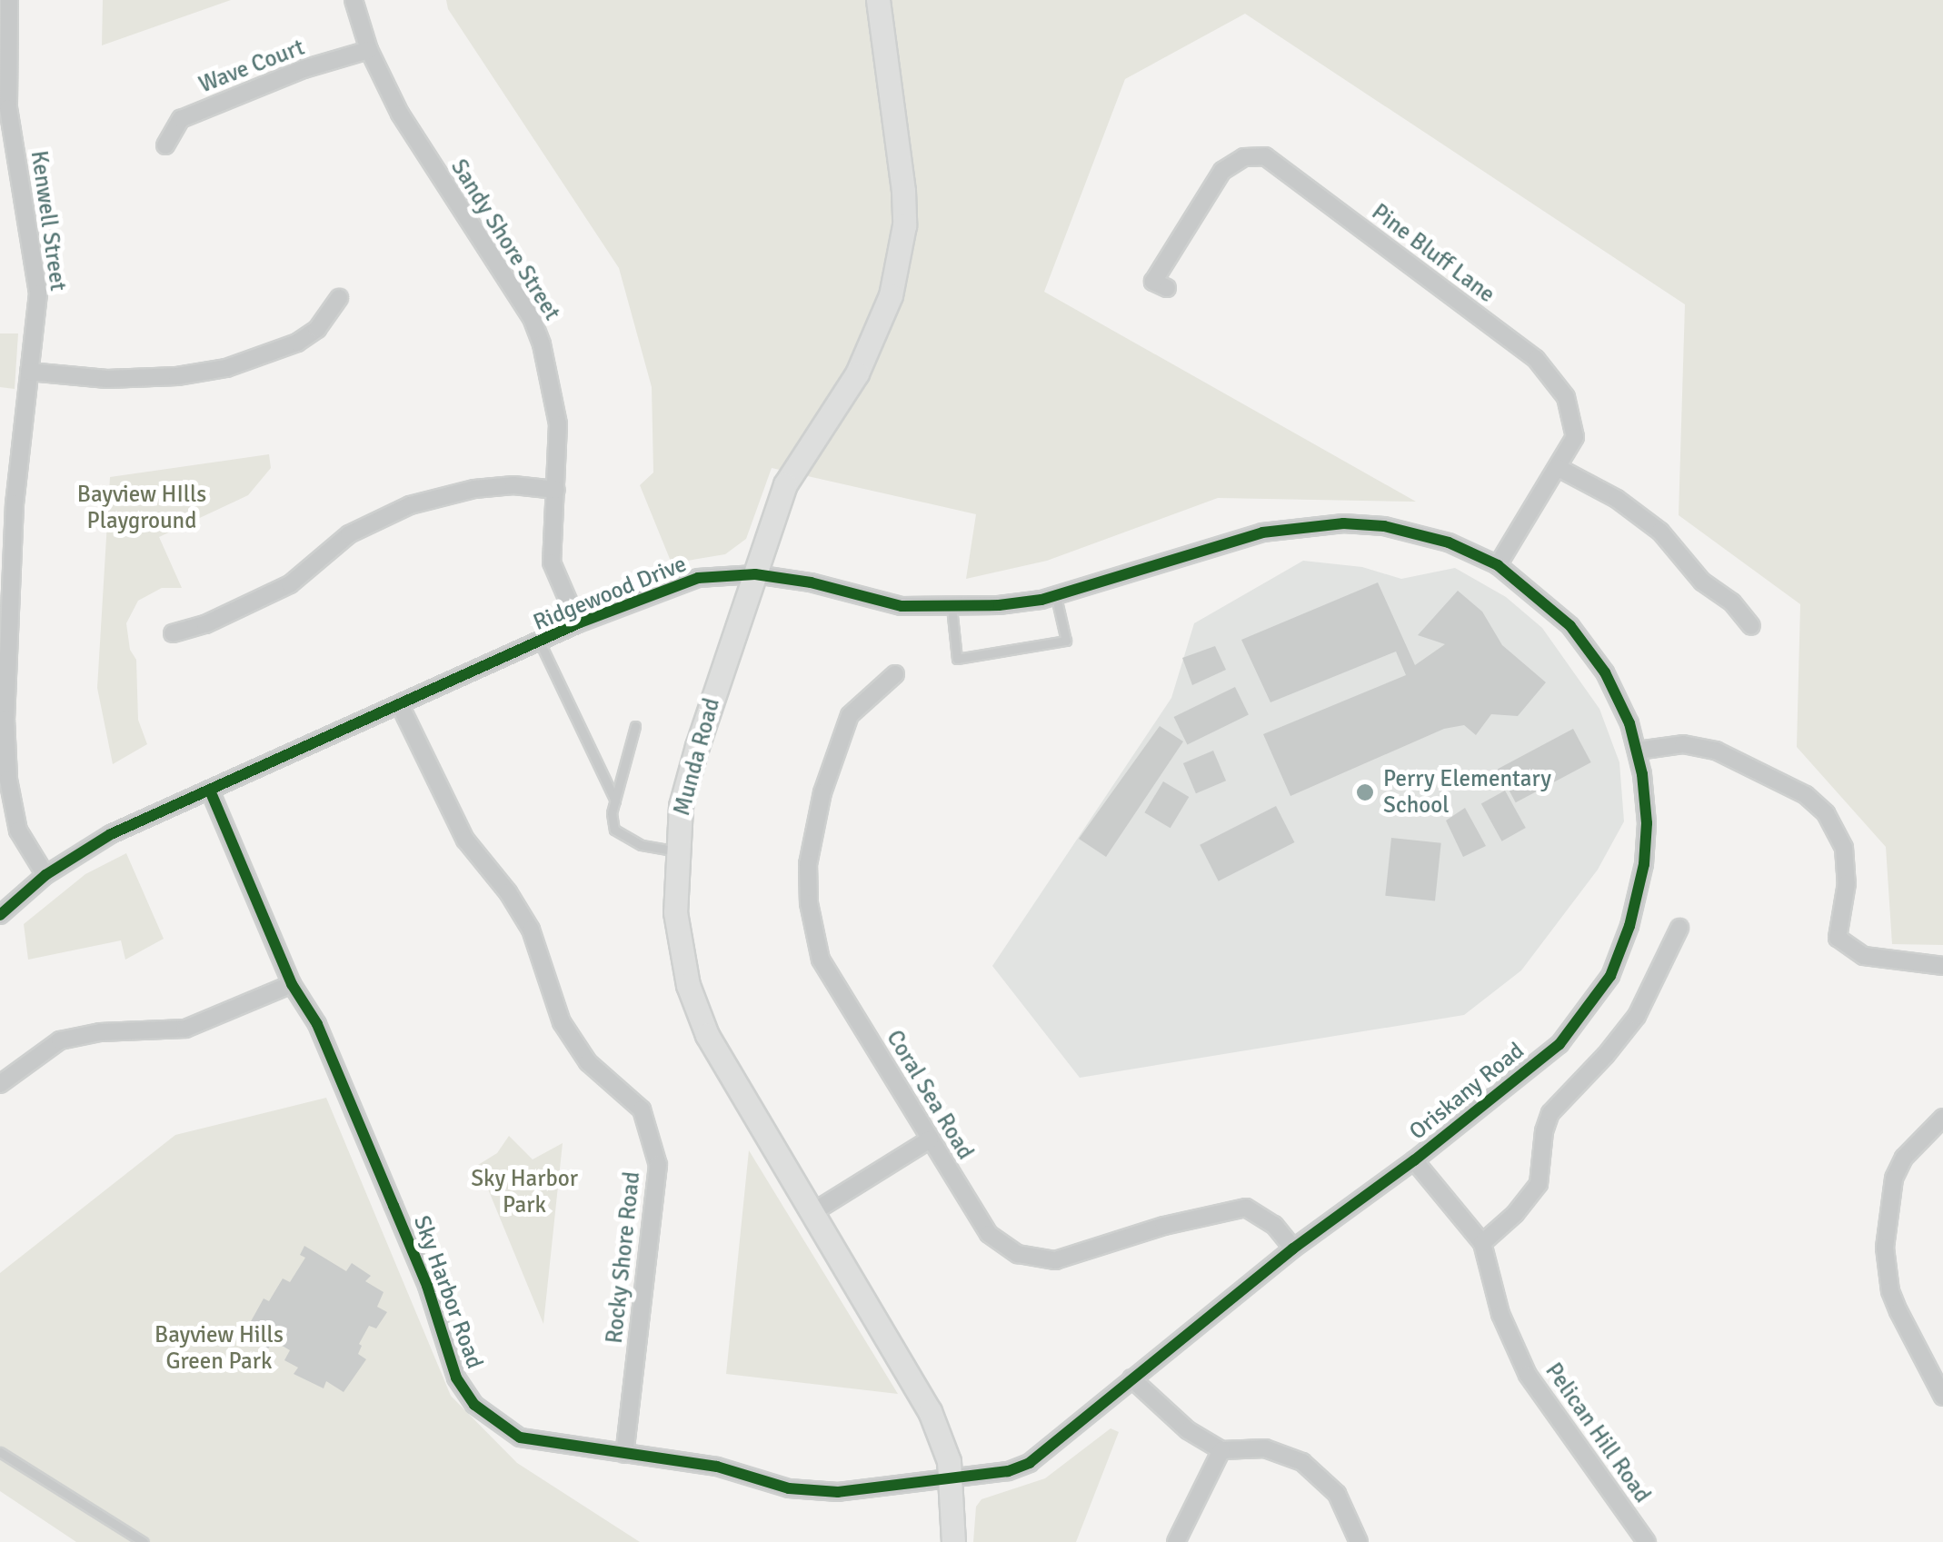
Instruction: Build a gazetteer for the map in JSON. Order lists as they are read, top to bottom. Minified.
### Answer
{"streets":{"street":["Wave Court","Kenwell Street","Sandy Shore Street","Pine Bluff Lane","Ridgewood Drive","Munda Road","Oriskany Road","Coral Sea Road","Rocky Shore Road","Sky Harbor Road","Pelican Hill Road"]},"crossings":[["Wave Court","Sandy Shore Street"],["Kenwell Street","Ridgewood Drive"],["Sandy Shore Street","Ridgewood Drive"],["Pine Bluff Lane","Ridgewood Drive"],["Pine Bluff Lane","Oriskany Road"],["Ridgewood Drive","Munda Road"],["Ridgewood Drive","Oriskany Road"],["Ridgewood Drive","Rocky Shore Road"],["Ridgewood Drive","Sky Harbor Road"],["Munda Road","Oriskany Road"],["Munda Road","Sky Harbor Road"],["Oriskany Road","Coral Sea Road"],["Oriskany Road","Sky Harbor Road"],["Oriskany Road","Pelican Hill Road"],["Rocky Shore Road","Sky Harbor Road"]],"parks":["Bayview HIlls Playground","Sky Harbor Park","Bayview Hills Green Park"],"places":["Perry Elementary School"]}
